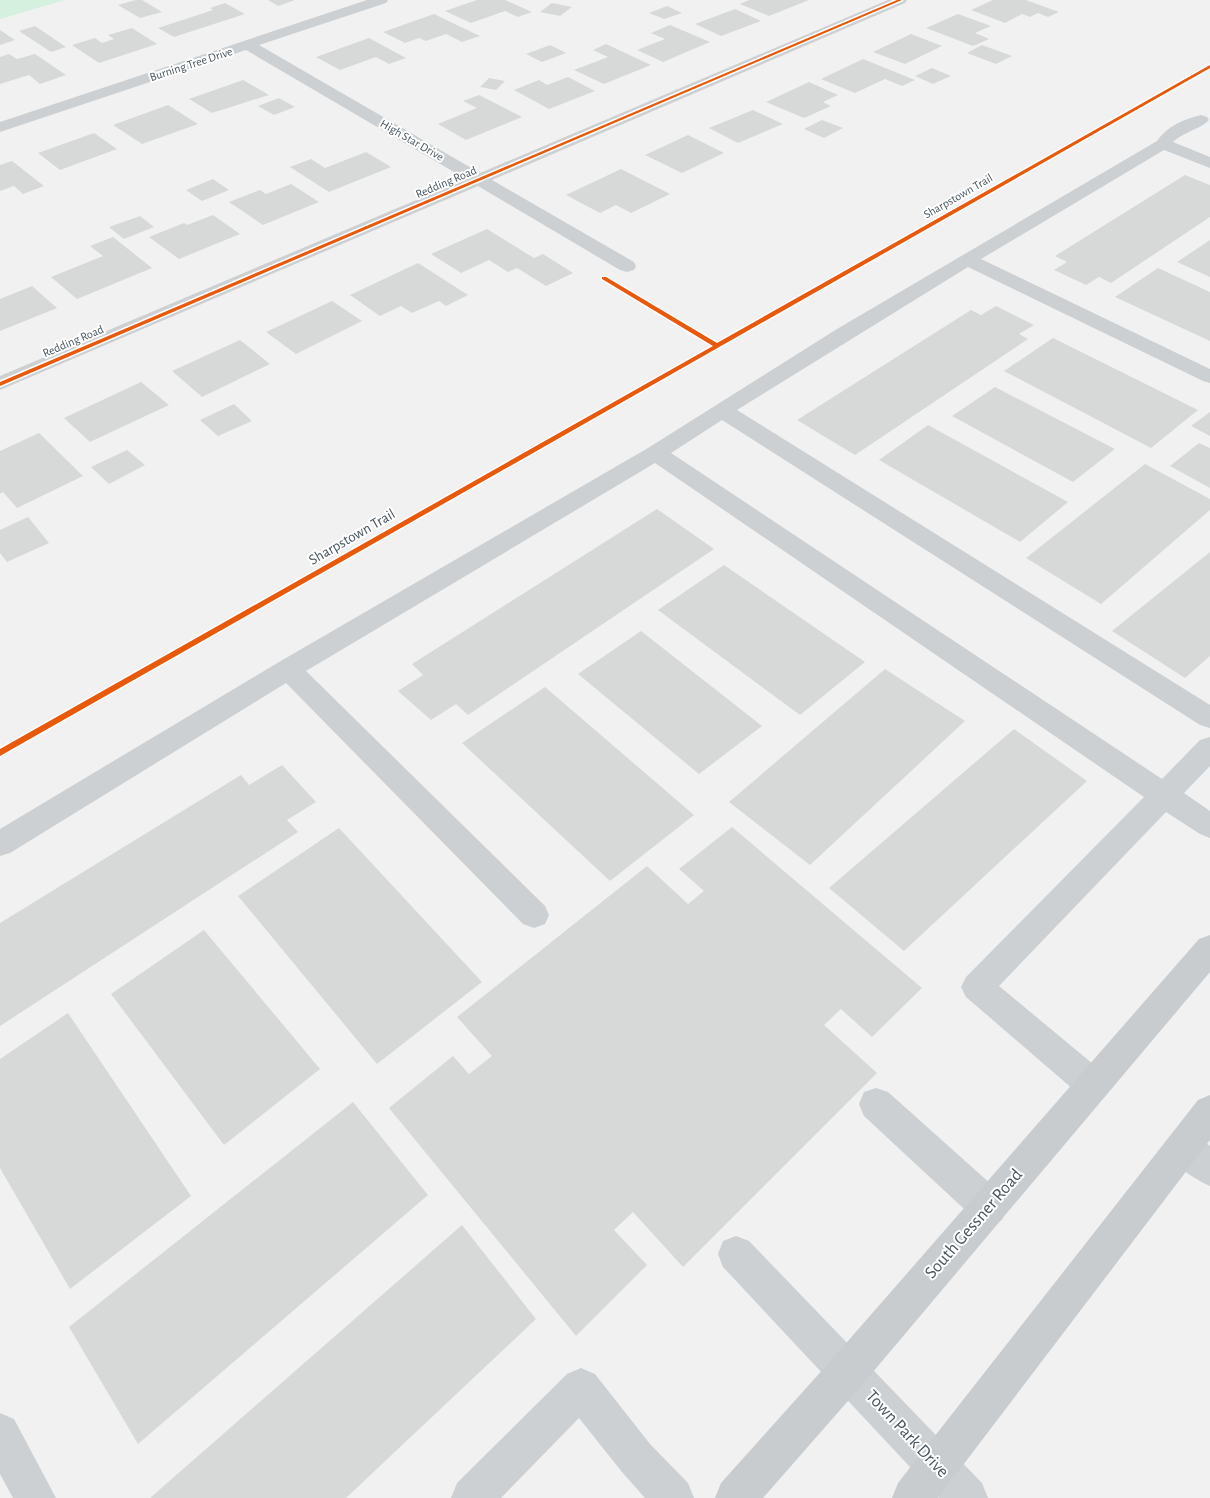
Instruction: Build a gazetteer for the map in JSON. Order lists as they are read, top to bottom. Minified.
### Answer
{"streets":{"main road":["South Gessner Road"],"street":["Burning Tree Drive","High Star Drive","Redding Road","Town Park Drive"],"cycle path":["Sharpstown Trail"]},"crossings":[["Burning Tree Drive","High Star Drive"],["High Star Drive","Redding Road"],["South Gessner Road","Town Park Drive"]]}
